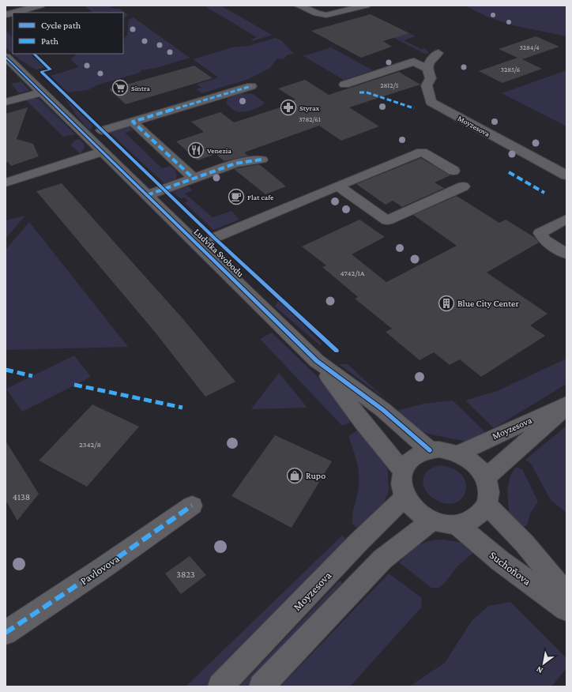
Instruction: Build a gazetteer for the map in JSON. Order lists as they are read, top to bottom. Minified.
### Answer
{"streets":{"street":["Moyzesova","Ludvíka Svobodu","Suchoňova","Pavlovova"]},"crossings":[["Moyzesova","Ludvíka Svobodu"],["Moyzesova","Suchoňova"],["Ludvíka Svobodu","Suchoňova"]],"places":{"supermarket":["Sintra"],"pharmacy":["Styrax"],"restaurant":["Venezia"],"cafe":["Flat cafe"],"building":["Blue City Center"],"shop":["Rupo"]},"house_numbers":["3284/4","3285/6","2812/5","3782/61","4742/1A","2342/8","4138","3823"],"legend":["Cycle path","Path"],"north":"bottom left"}
